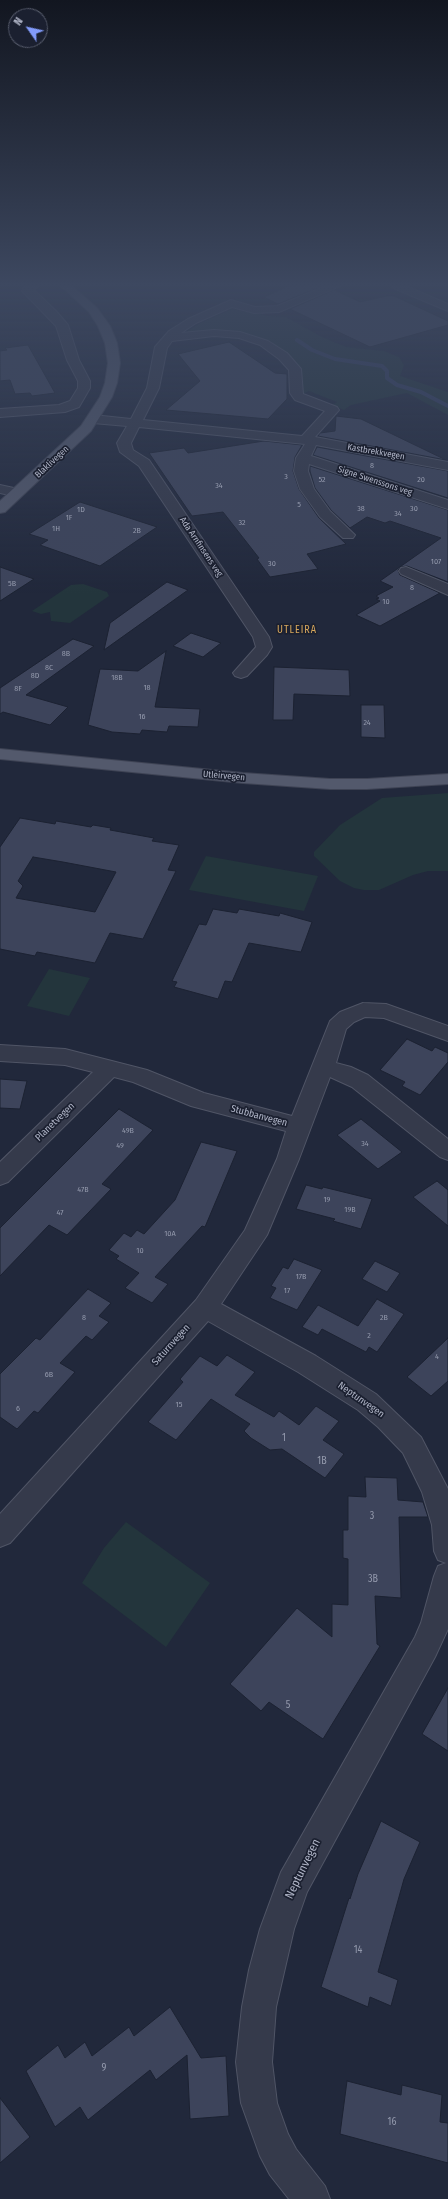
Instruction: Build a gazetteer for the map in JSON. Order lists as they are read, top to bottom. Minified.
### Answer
{"streets":{"main road":["Blaklivegen","Utleirvegen"],"street":["Kastbrekkvegen","Signe Swenssons veg","Ada Arnfinsens veg","Stubbanvegen","Planetvegen","Saturnvegen","Neptunvegen"]},"crossings":[["Kastbrekkvegen","Blaklivegen"],["Kastbrekkvegen","Ada Arnfinsens veg"],["Stubbanvegen","Planetvegen"],["Stubbanvegen","Saturnvegen"],["Saturnvegen","Neptunvegen"]],"districts":["UTLEIRA"],"house_numbers":["8","3","52","20","34","5","38","30","1D","34","1F","32","1H","2B","107","30","5B","8","10","8B","8C","8D","18B","18","8F","16","24","49B","34","49","47B","19","19B","47","10A","10","17B","17","8","2B","2","4","6B","15","6","1","1B","3","3B","5","14","9","16"],"north":"top left"}
